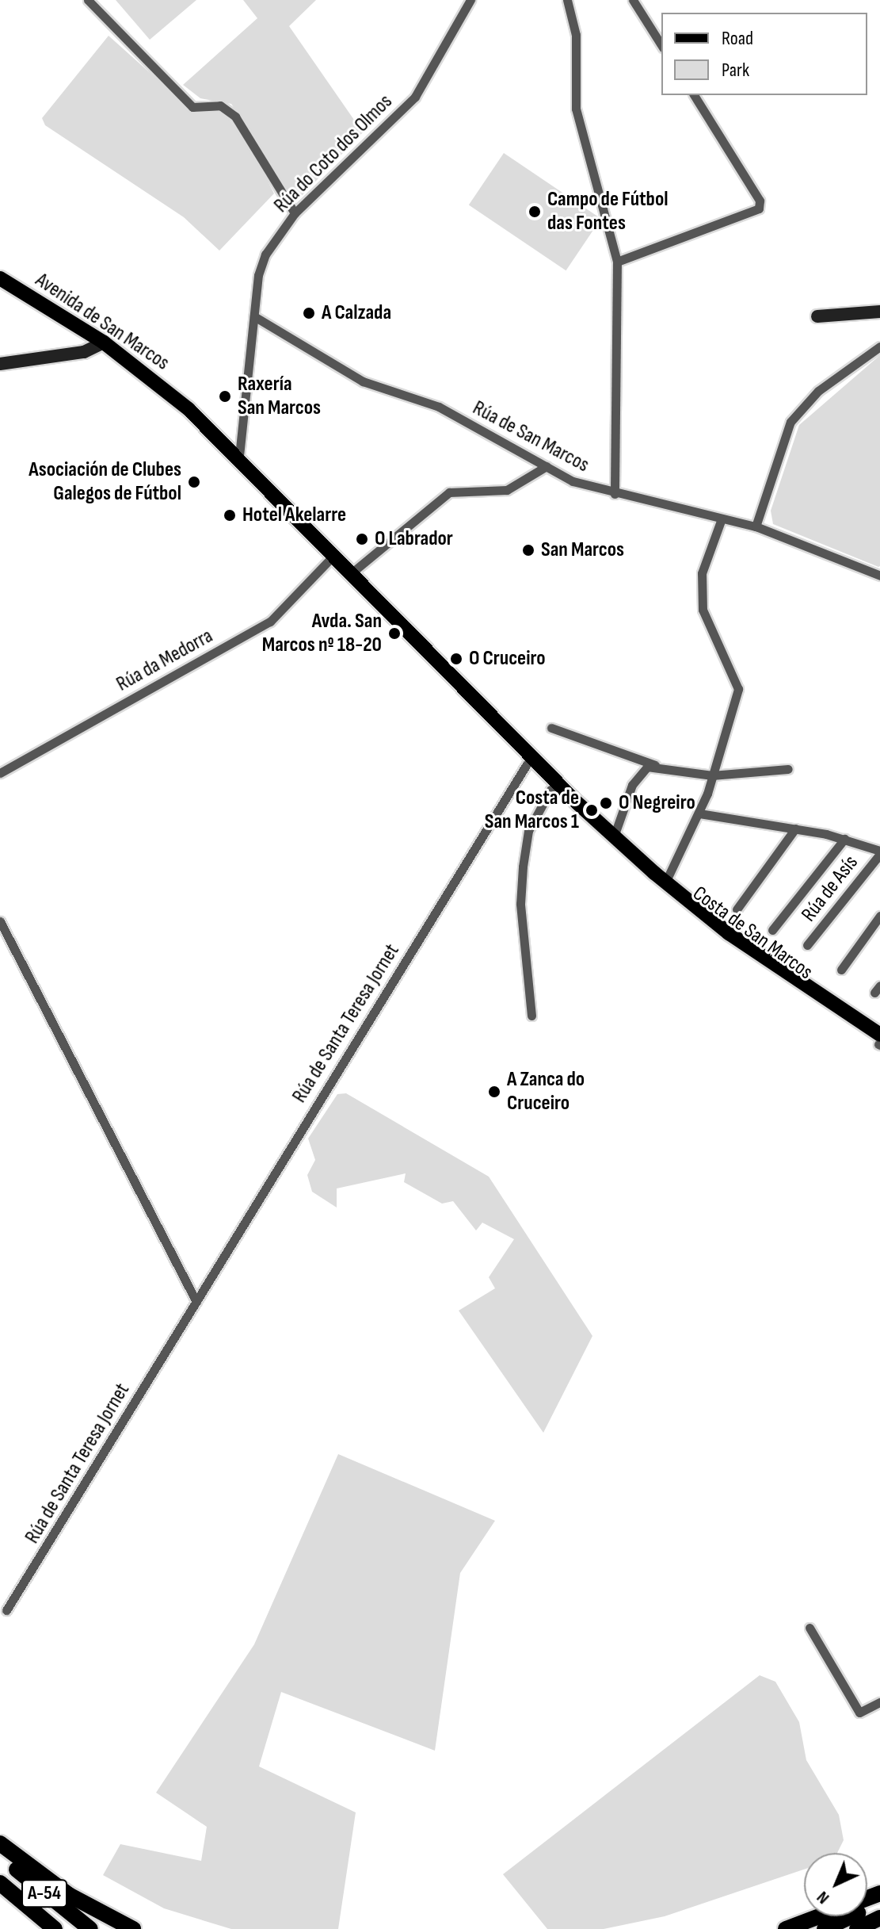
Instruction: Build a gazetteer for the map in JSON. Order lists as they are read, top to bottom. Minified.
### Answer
{"streets":{"highway":["A-54"],"main road":["Avenida de San Marcos","Costa de San Marcos"],"street":["Rúa do Coto dos Olmos","Rúa de San Marcos","Rúa da Medorra","Rúa de Asís","Rúa de Santa Teresa Jornet"]},"crossings":[["Rúa do Coto dos Olmos","Avenida de San Marcos"],["Rúa do Coto dos Olmos","Rúa de San Marcos"],["Avenida de San Marcos","Rúa da Medorra"],["Avenida de San Marcos","Costa de San Marcos"],["Avenida de San Marcos","Rúa de Santa Teresa Jornet"]],"places":["Campo de Fútbol das Fontes","A Calzada","Raxería San Marcos","Asociación de Clubes Galegos de Fútbol","Hotel Akelarre","O Labrador","San Marcos","Avda. San Marcos nº 18-20","O Cruceiro","O Negreiro","Costa de San Marcos 1","A Zanca do Cruceiro"],"legend":["Road","Park"],"north":"bottom left"}
